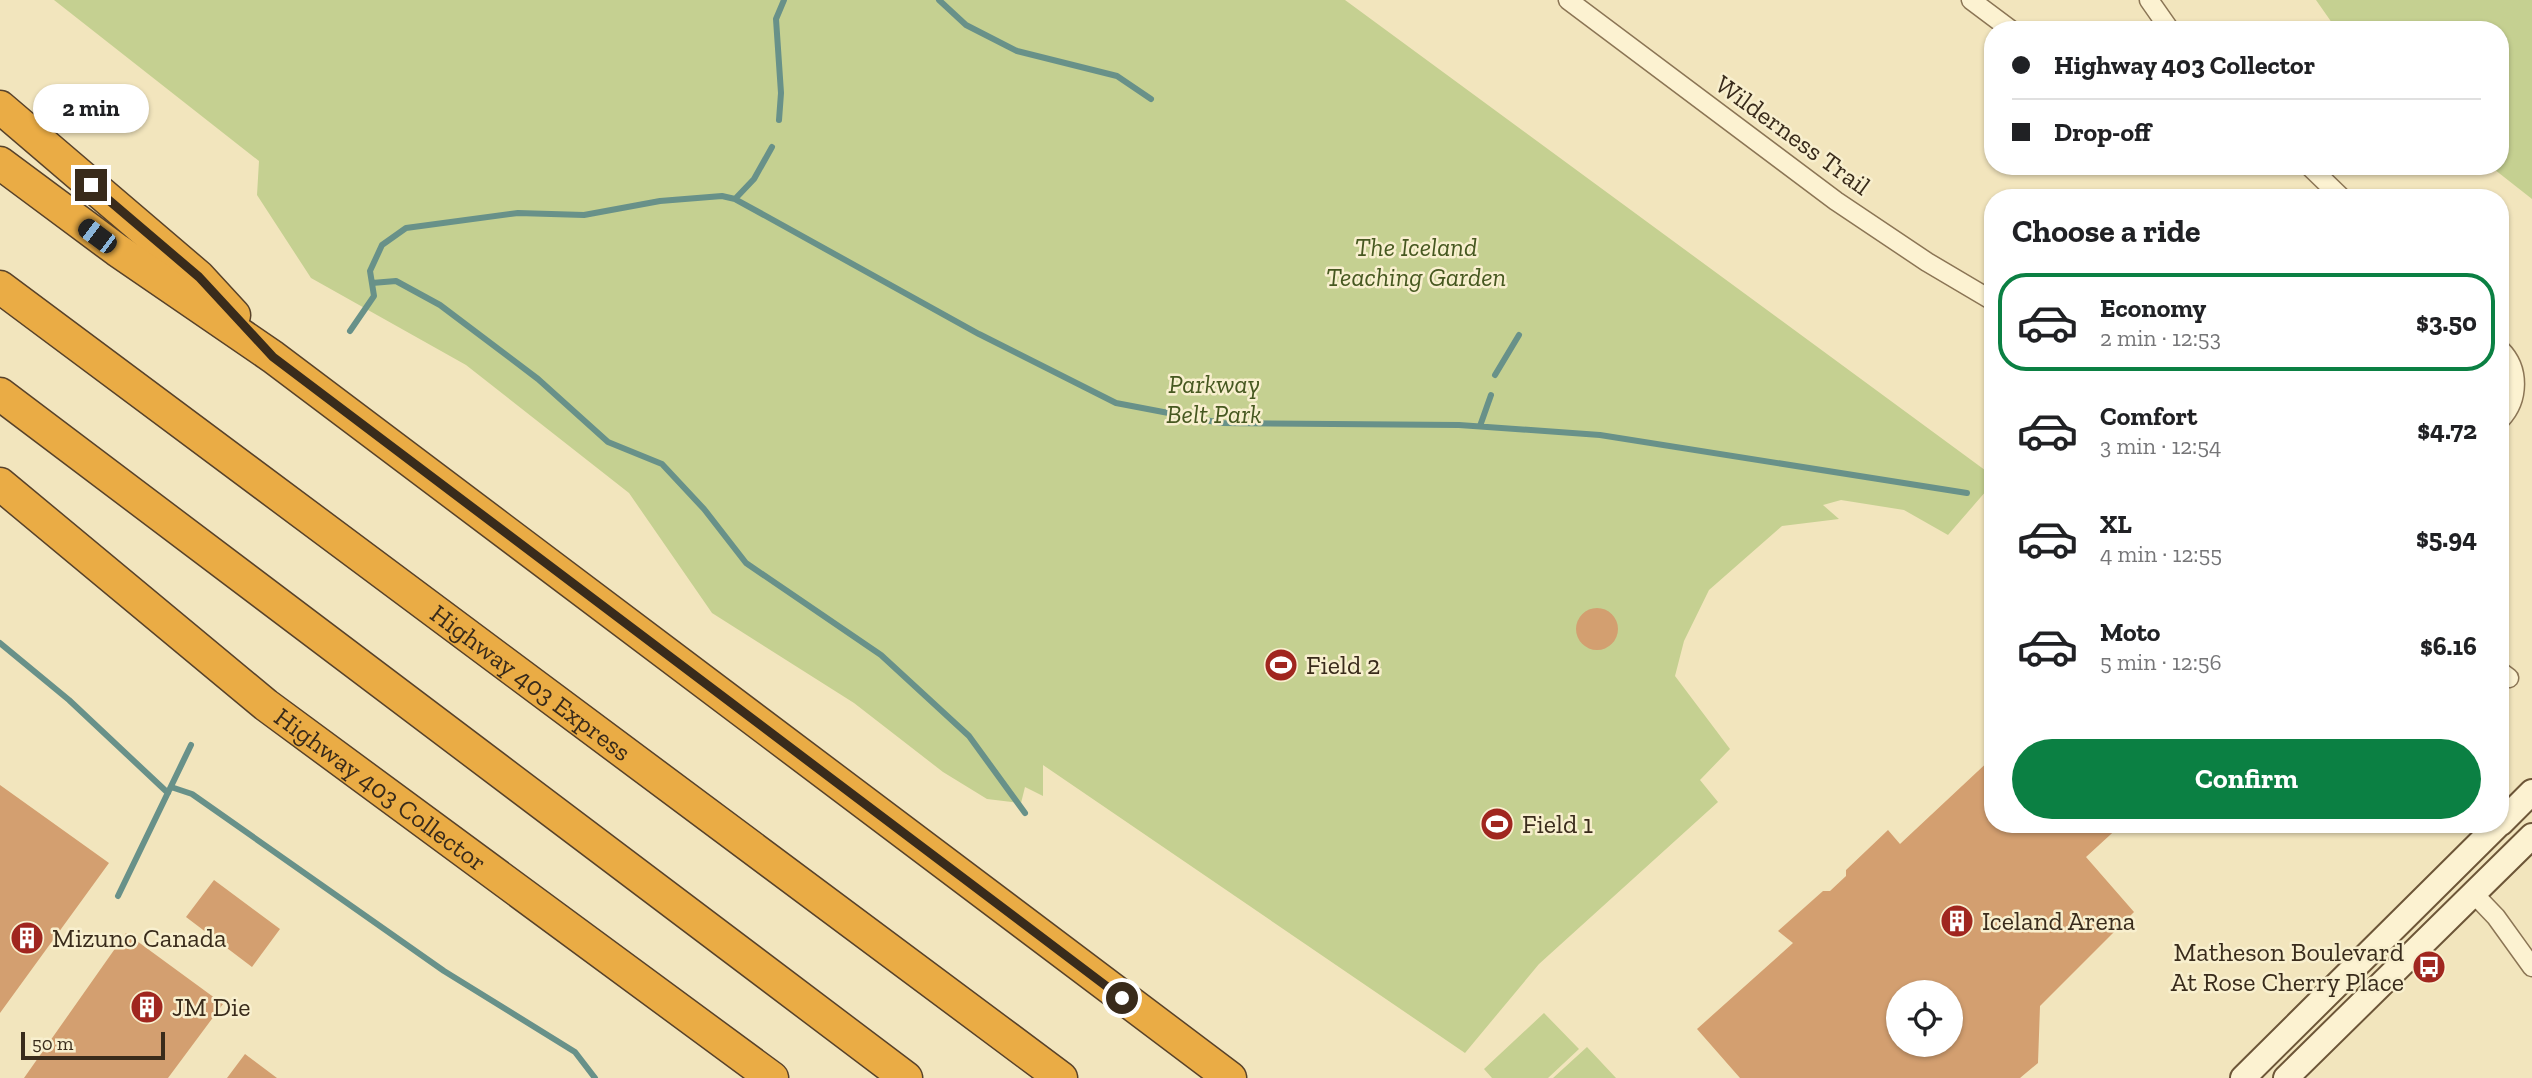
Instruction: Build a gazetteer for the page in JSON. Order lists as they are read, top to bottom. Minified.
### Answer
{"streets":{"highway":["Highway 403 Express","Highway 403 Collector"],"street":["Wilderness Trail"]},"parks":["The Iceland Teaching Garden","Parkway Belt Park"],"places":{"sports":["Field 2","Field 1"],"building":["Iceland Arena","Mizuno Canada","JM Die"],"bus stop":["Matheson Boulevard At Rose Cherry Place"]},"scale_bar":"50 m","page":{"banner":["Highway 403 Collector","Drop-off"],"bubble":"2 min","heading":"Choose a ride","list":[{"name":"Economy","note":"2 min · 12:53","value":"$3.50"},{"name":"Comfort","note":"3 min · 12:54","value":"$4.72"},{"name":"XL","note":"4 min · 12:55","value":"$5.94"},{"name":"Moto","note":"5 min · 12:56","value":"$6.16"}],"buttons":"Confirm","scale":"50 m"}}
